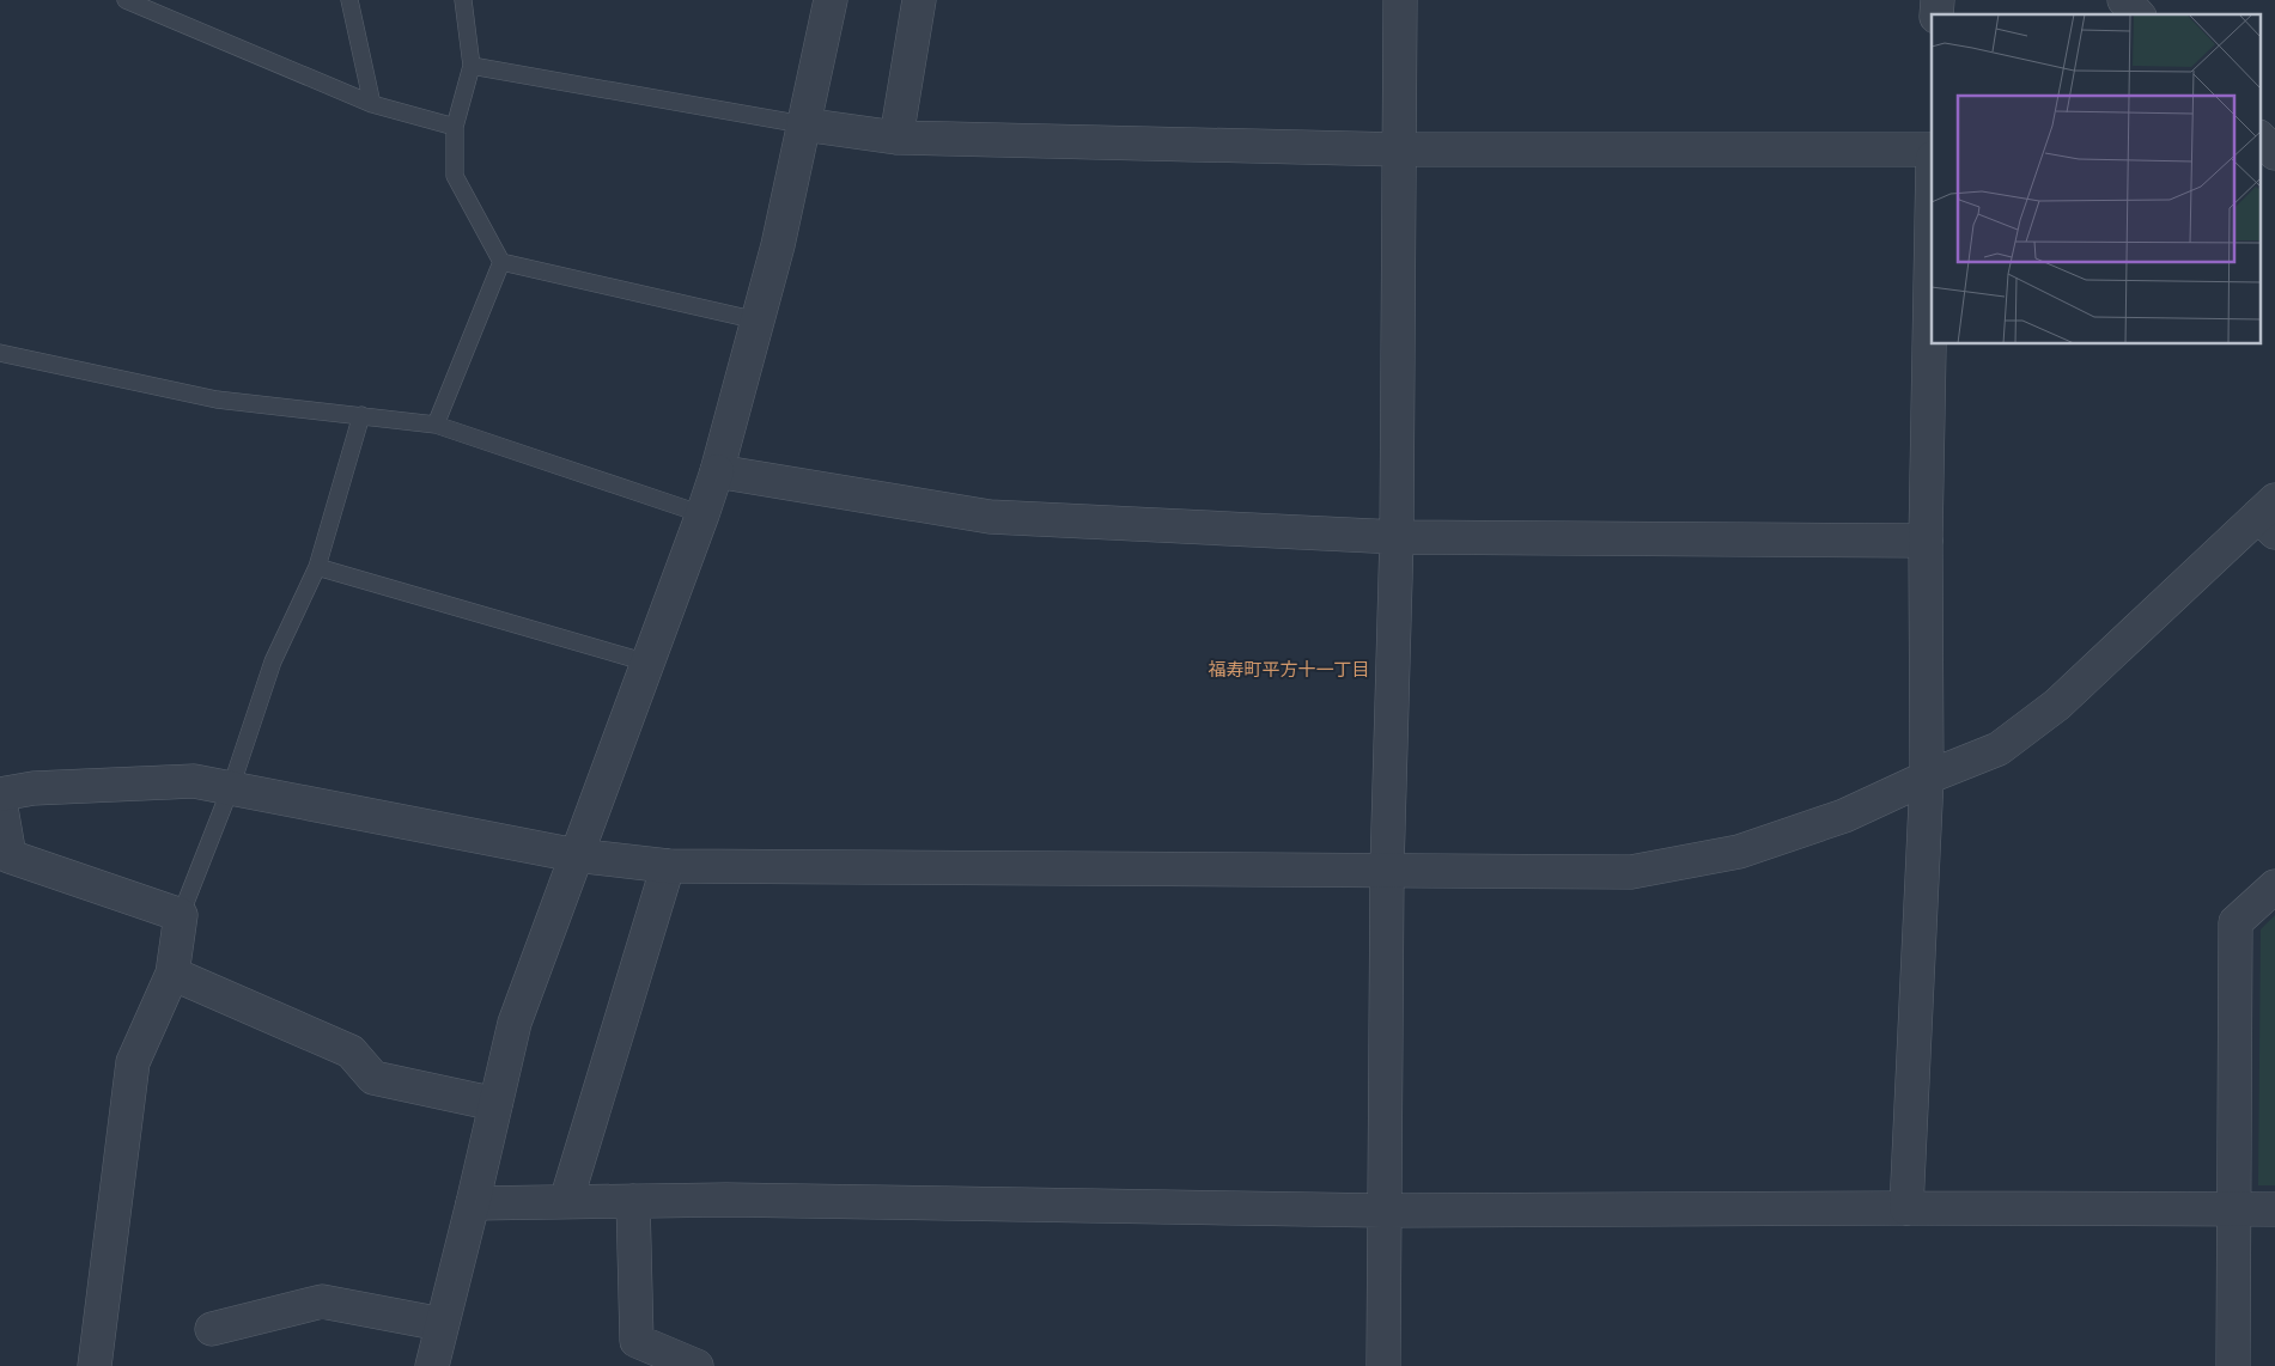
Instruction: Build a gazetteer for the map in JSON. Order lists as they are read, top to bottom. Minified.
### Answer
{"districts":["福寿町平方十一丁目"]}
